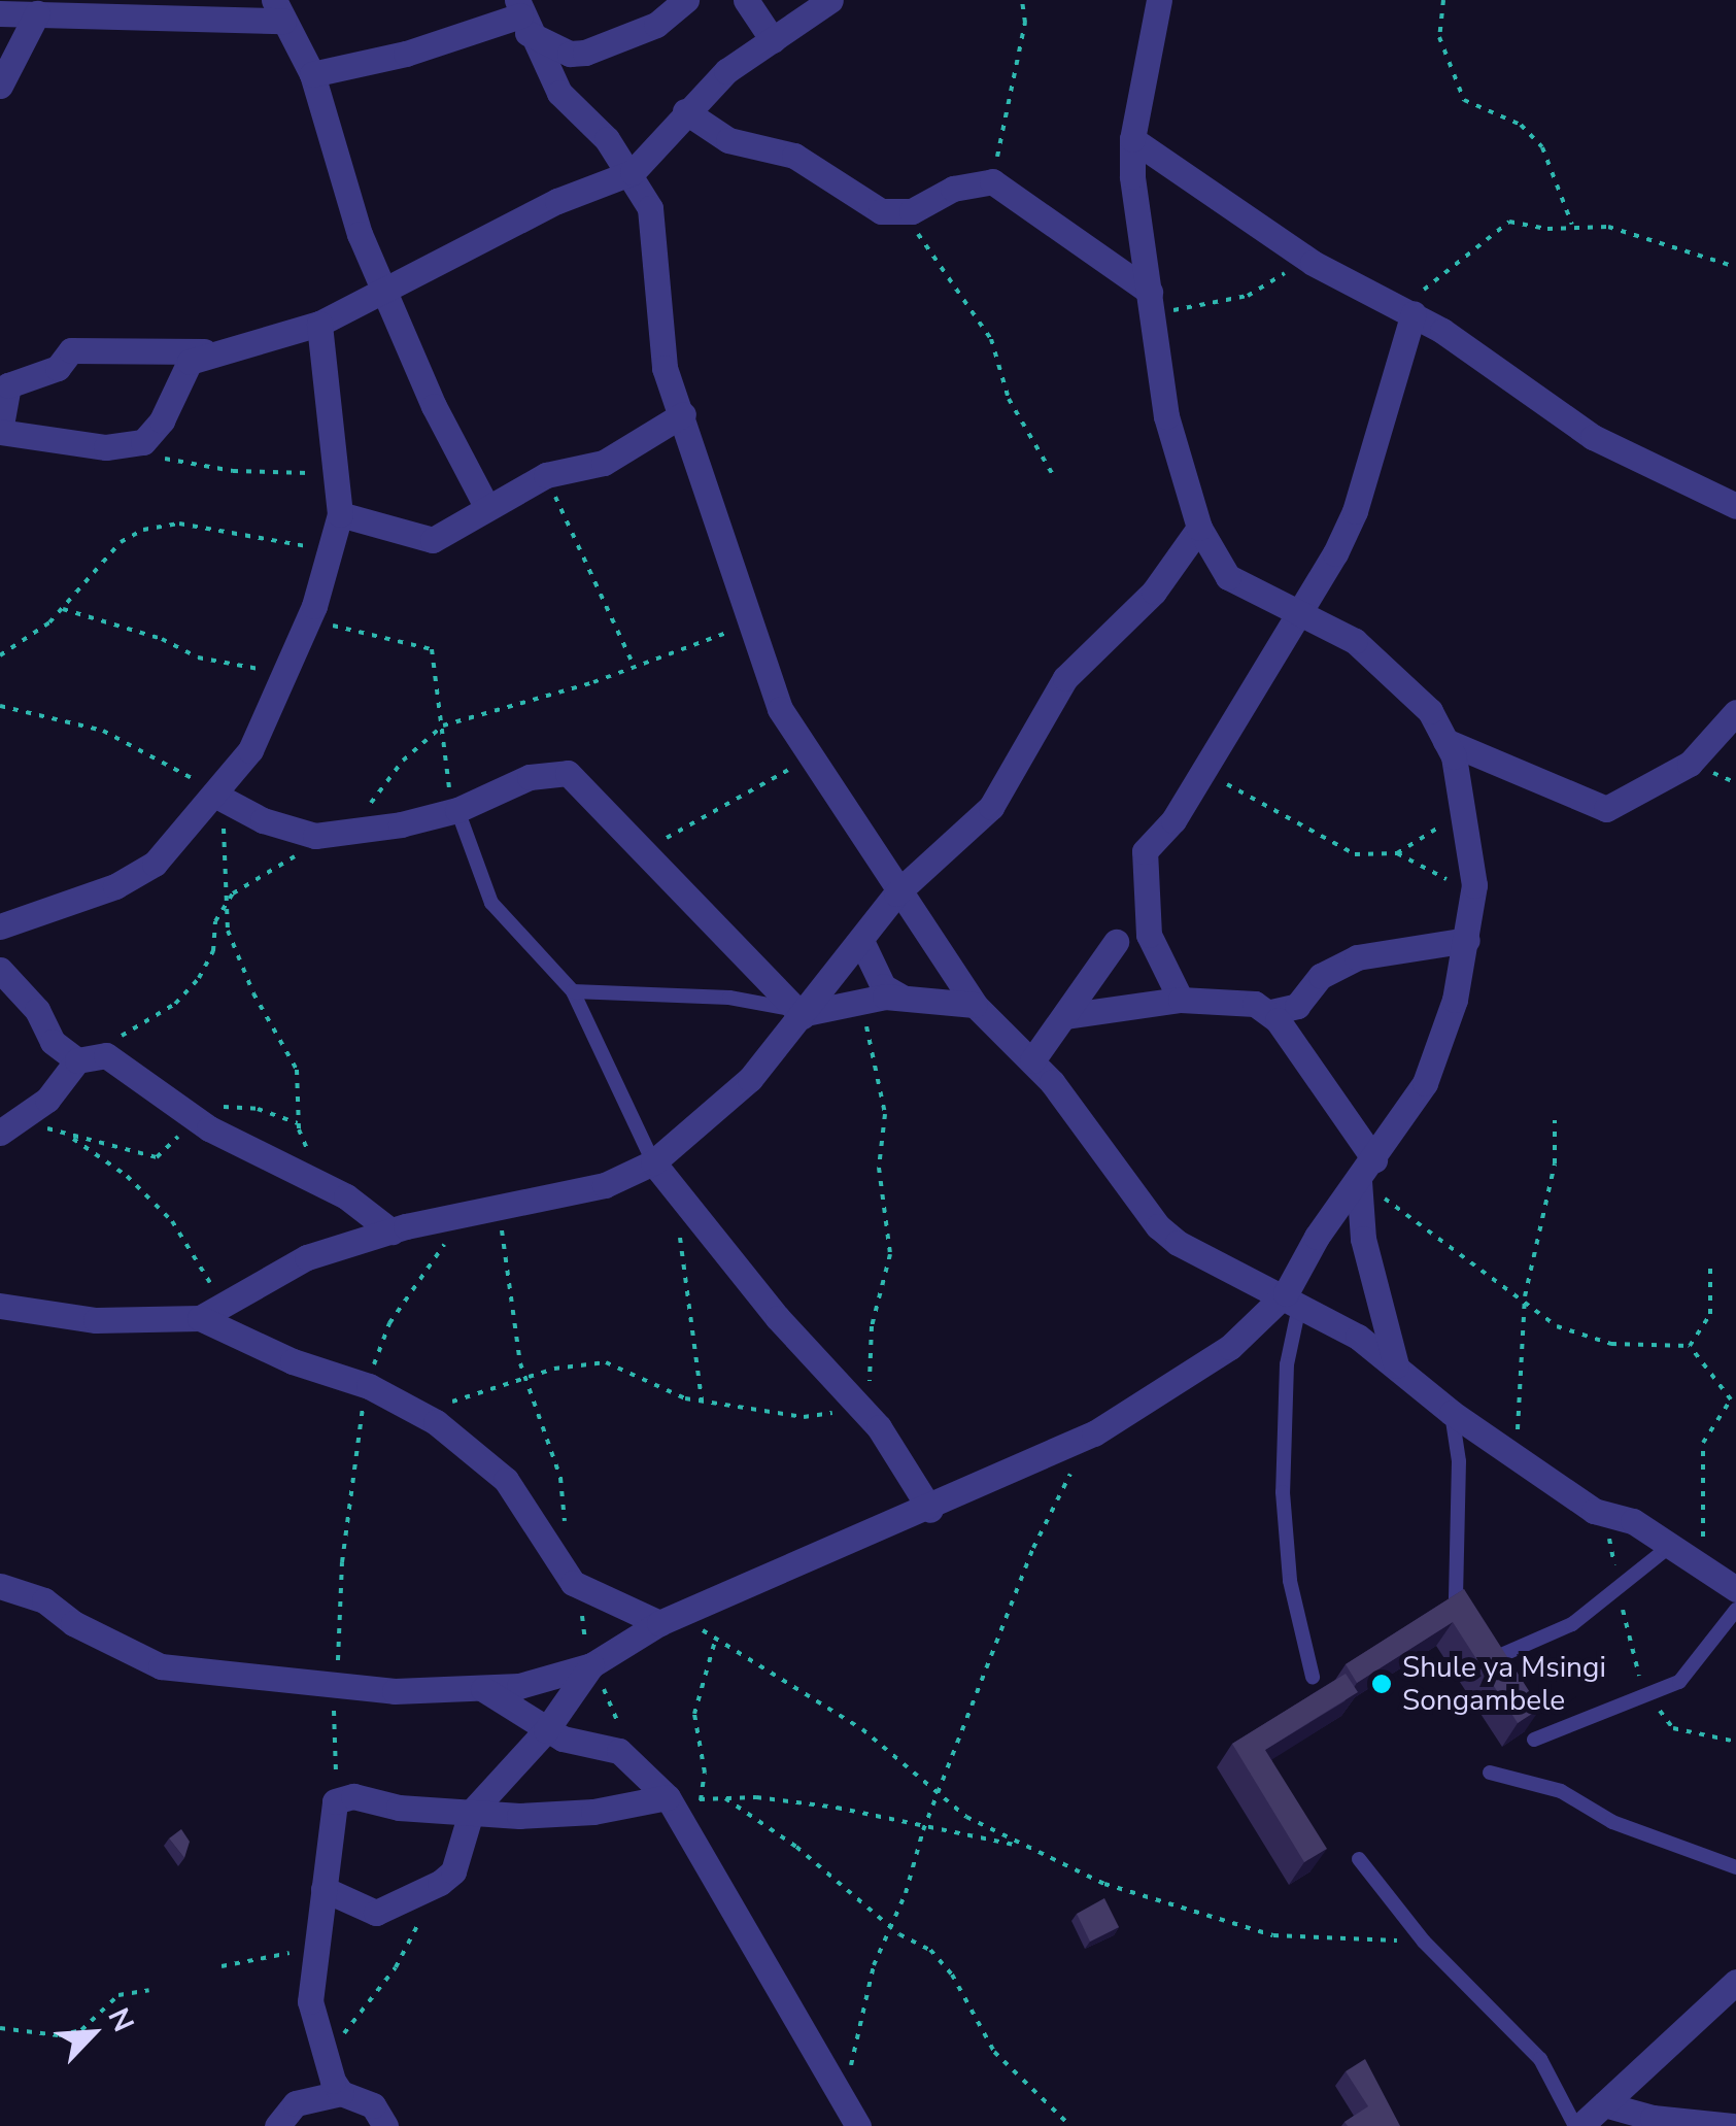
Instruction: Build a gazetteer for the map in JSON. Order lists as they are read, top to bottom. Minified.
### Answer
{"places":["Shule ya Msingi Songambele"],"north":"top right"}
